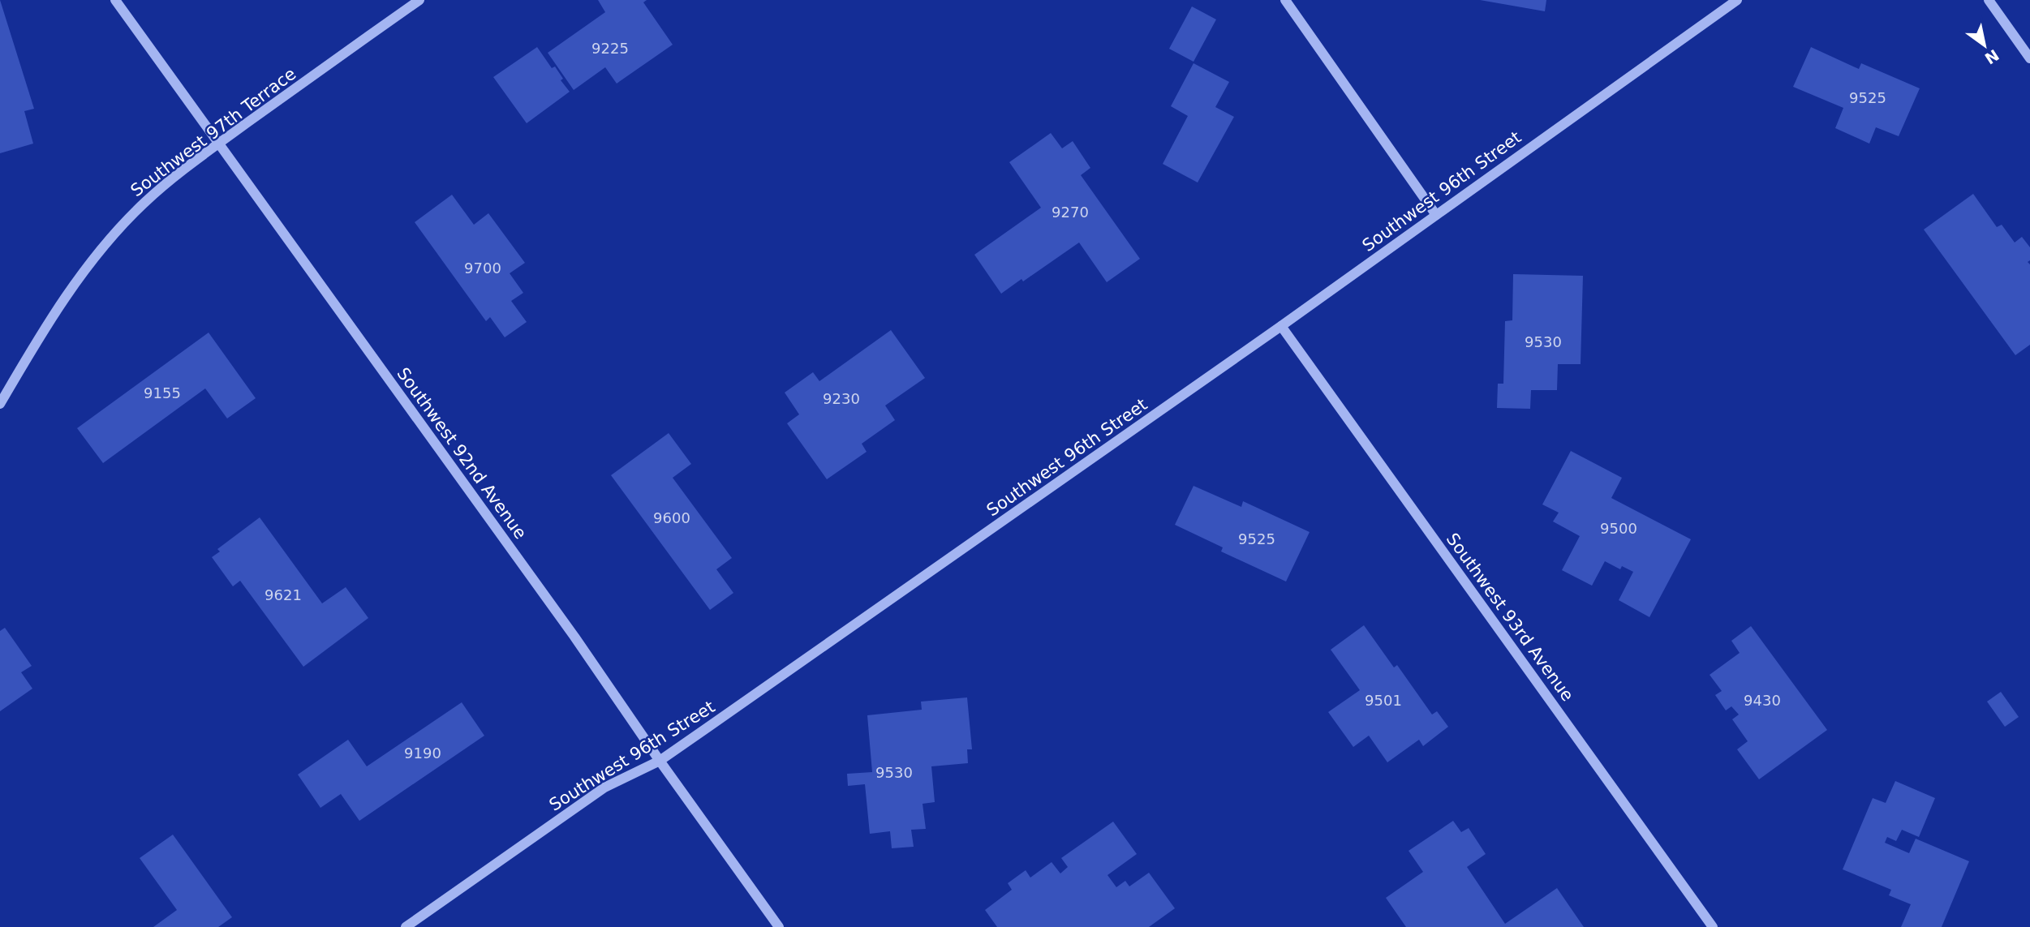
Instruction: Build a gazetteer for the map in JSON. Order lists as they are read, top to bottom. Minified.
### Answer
{"streets":{"street":["Southwest 97th Terrace","Southwest 96th Street","Southwest 92nd Avenue","Southwest 93rd Avenue"]},"crossings":[["Southwest 97th Terrace","Southwest 92nd Avenue"],["Southwest 96th Street","Southwest 92nd Avenue"],["Southwest 96th Street","Southwest 93rd Avenue"]],"house_numbers":["9225","9525","9270","9700","9530","9155","9230","9600","9500","9525","9621","9501","9430","9190","9530"],"north":"bottom right"}
